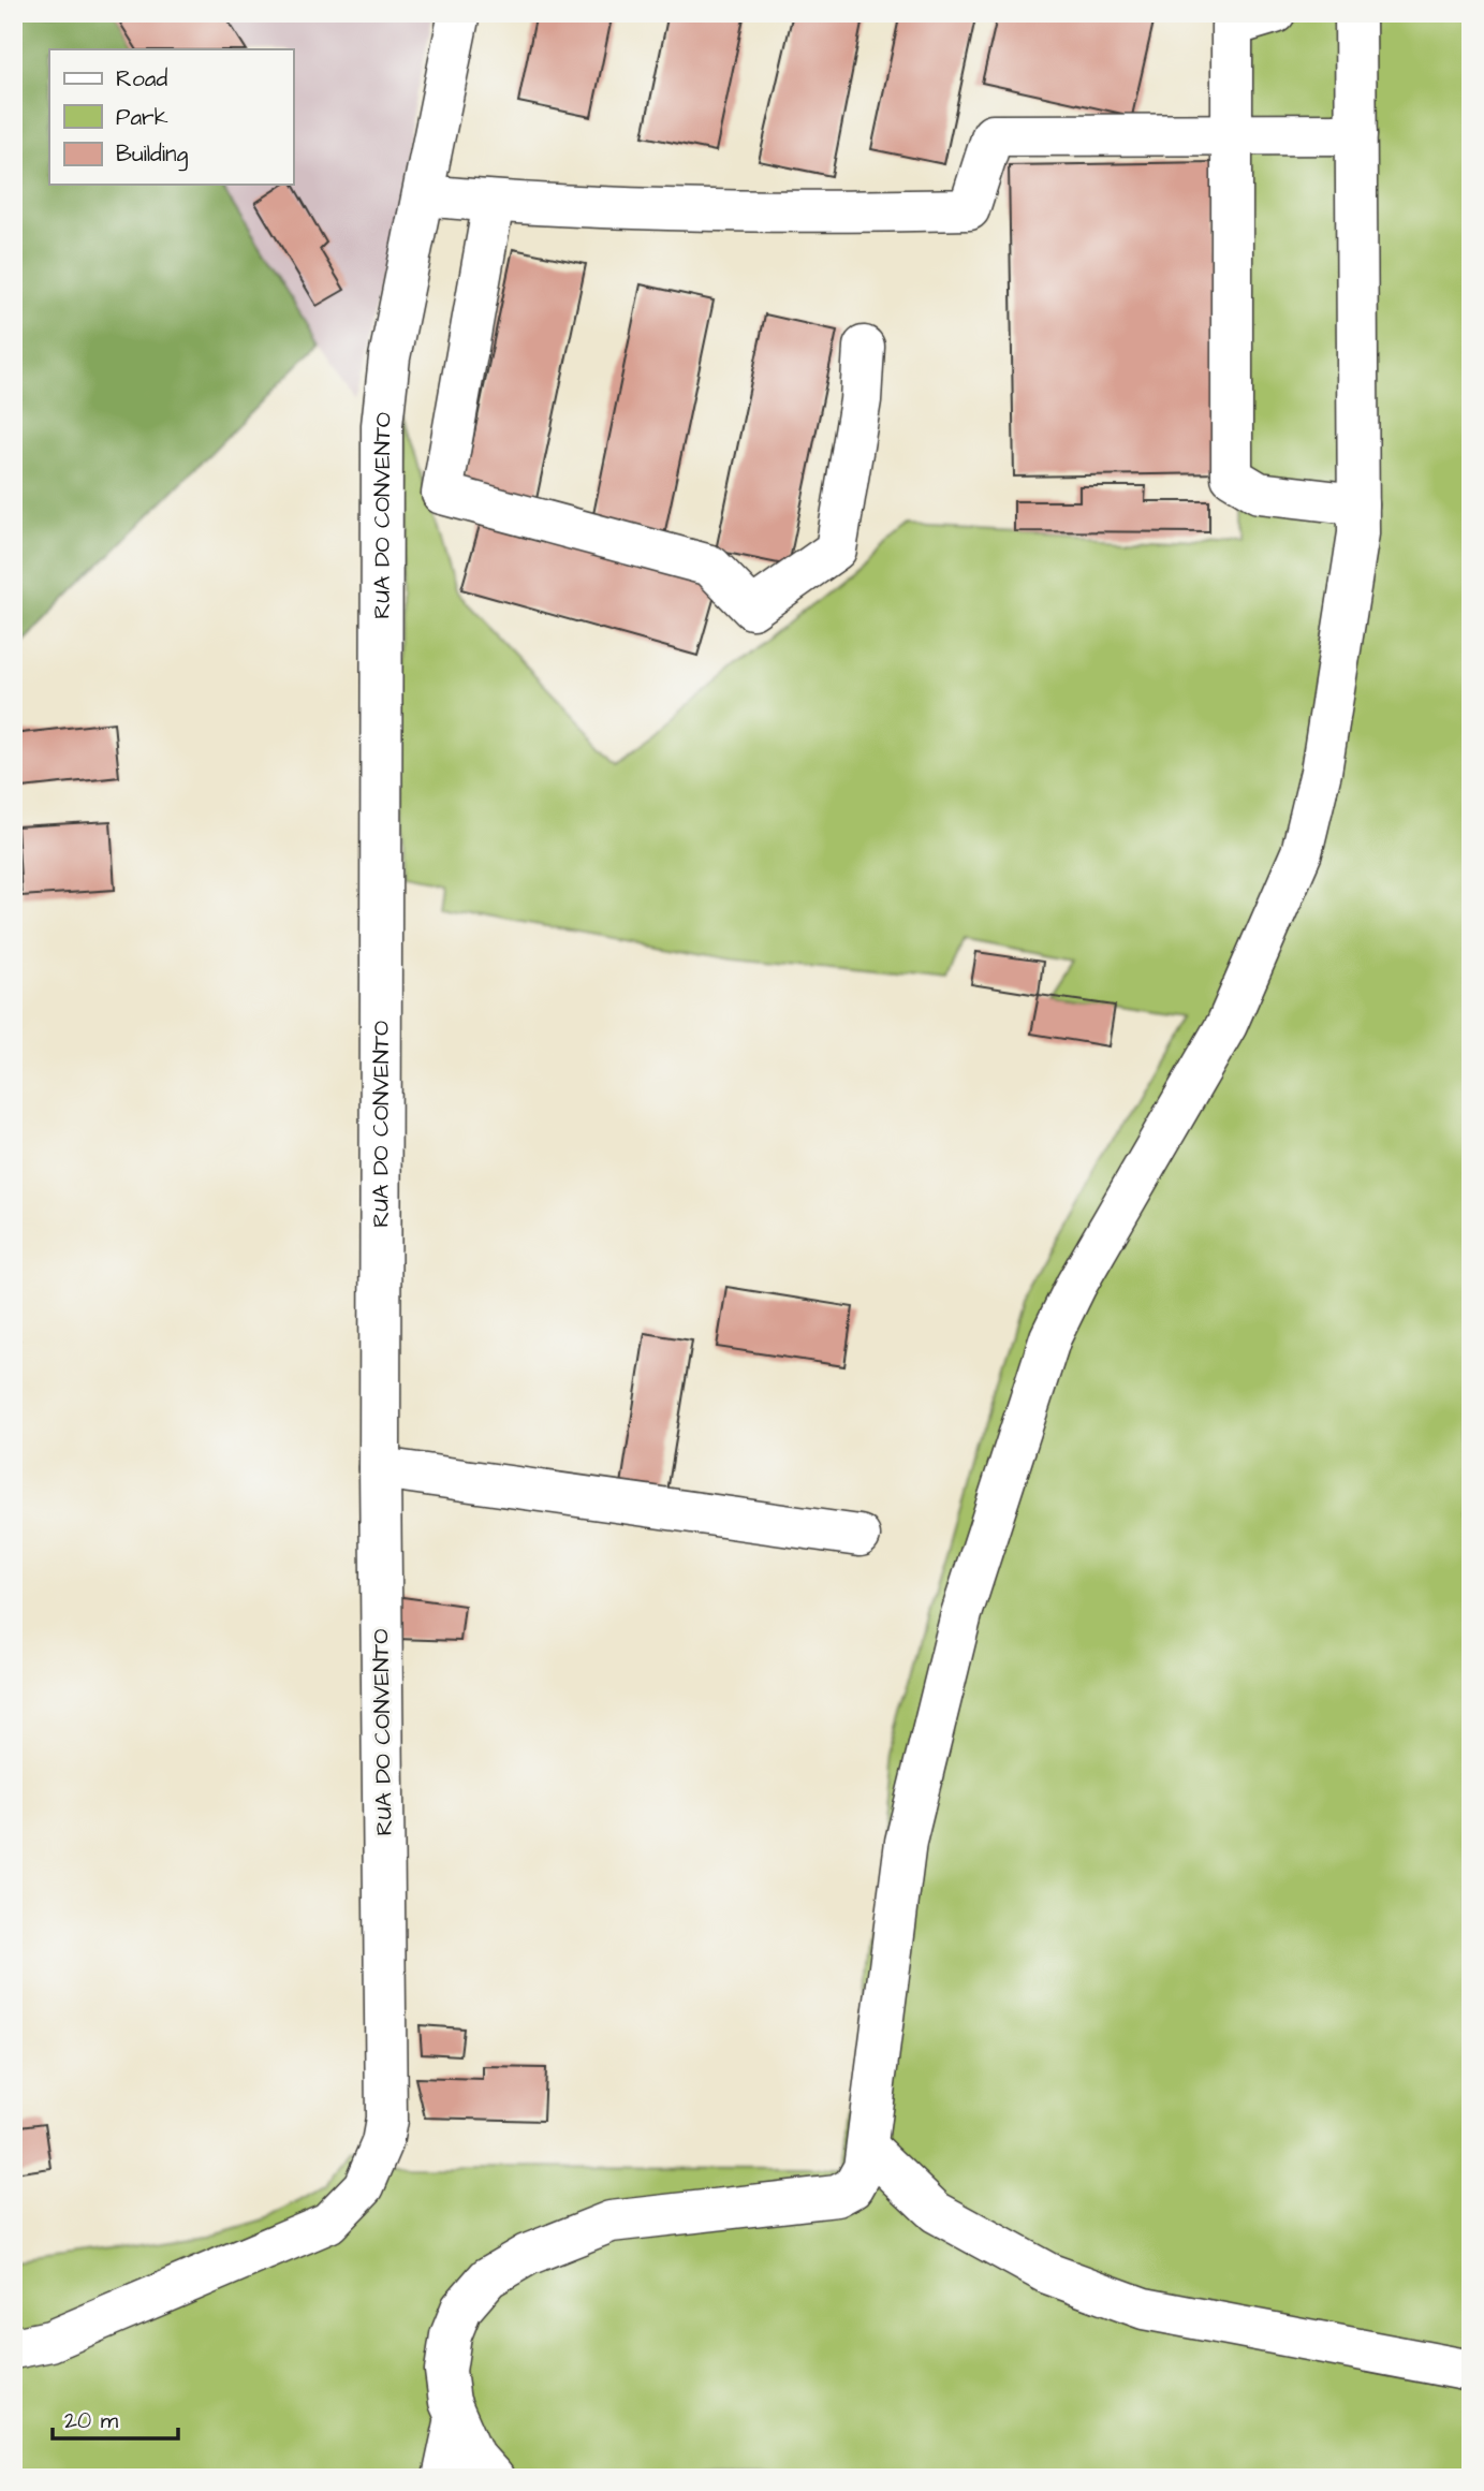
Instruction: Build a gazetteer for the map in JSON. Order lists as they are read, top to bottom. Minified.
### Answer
{"streets":{"street":["RUA DO CONVENTO"]},"legend":["Road","Park","Building"],"scale_bar":"20 m"}
